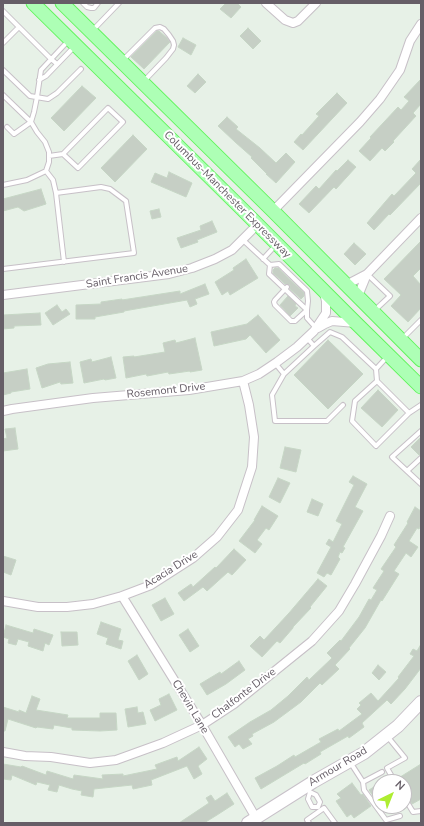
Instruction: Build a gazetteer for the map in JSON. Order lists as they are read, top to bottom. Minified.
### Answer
{"streets":{"main road":["Columbus-Manchester Expressway"],"street":["Saint Francis Avenue","Rosemont Drive","Acacia Drive","Chalfonte Drive","Chevin Lane","Armour Road"]},"crossings":[["Columbus-Manchester Expressway","Saint Francis Avenue"],["Columbus-Manchester Expressway","Rosemont Drive"],["Rosemont Drive","Acacia Drive"],["Acacia Drive","Chevin Lane"],["Chalfonte Drive","Chevin Lane"],["Chevin Lane","Armour Road"]],"north":"top right"}
